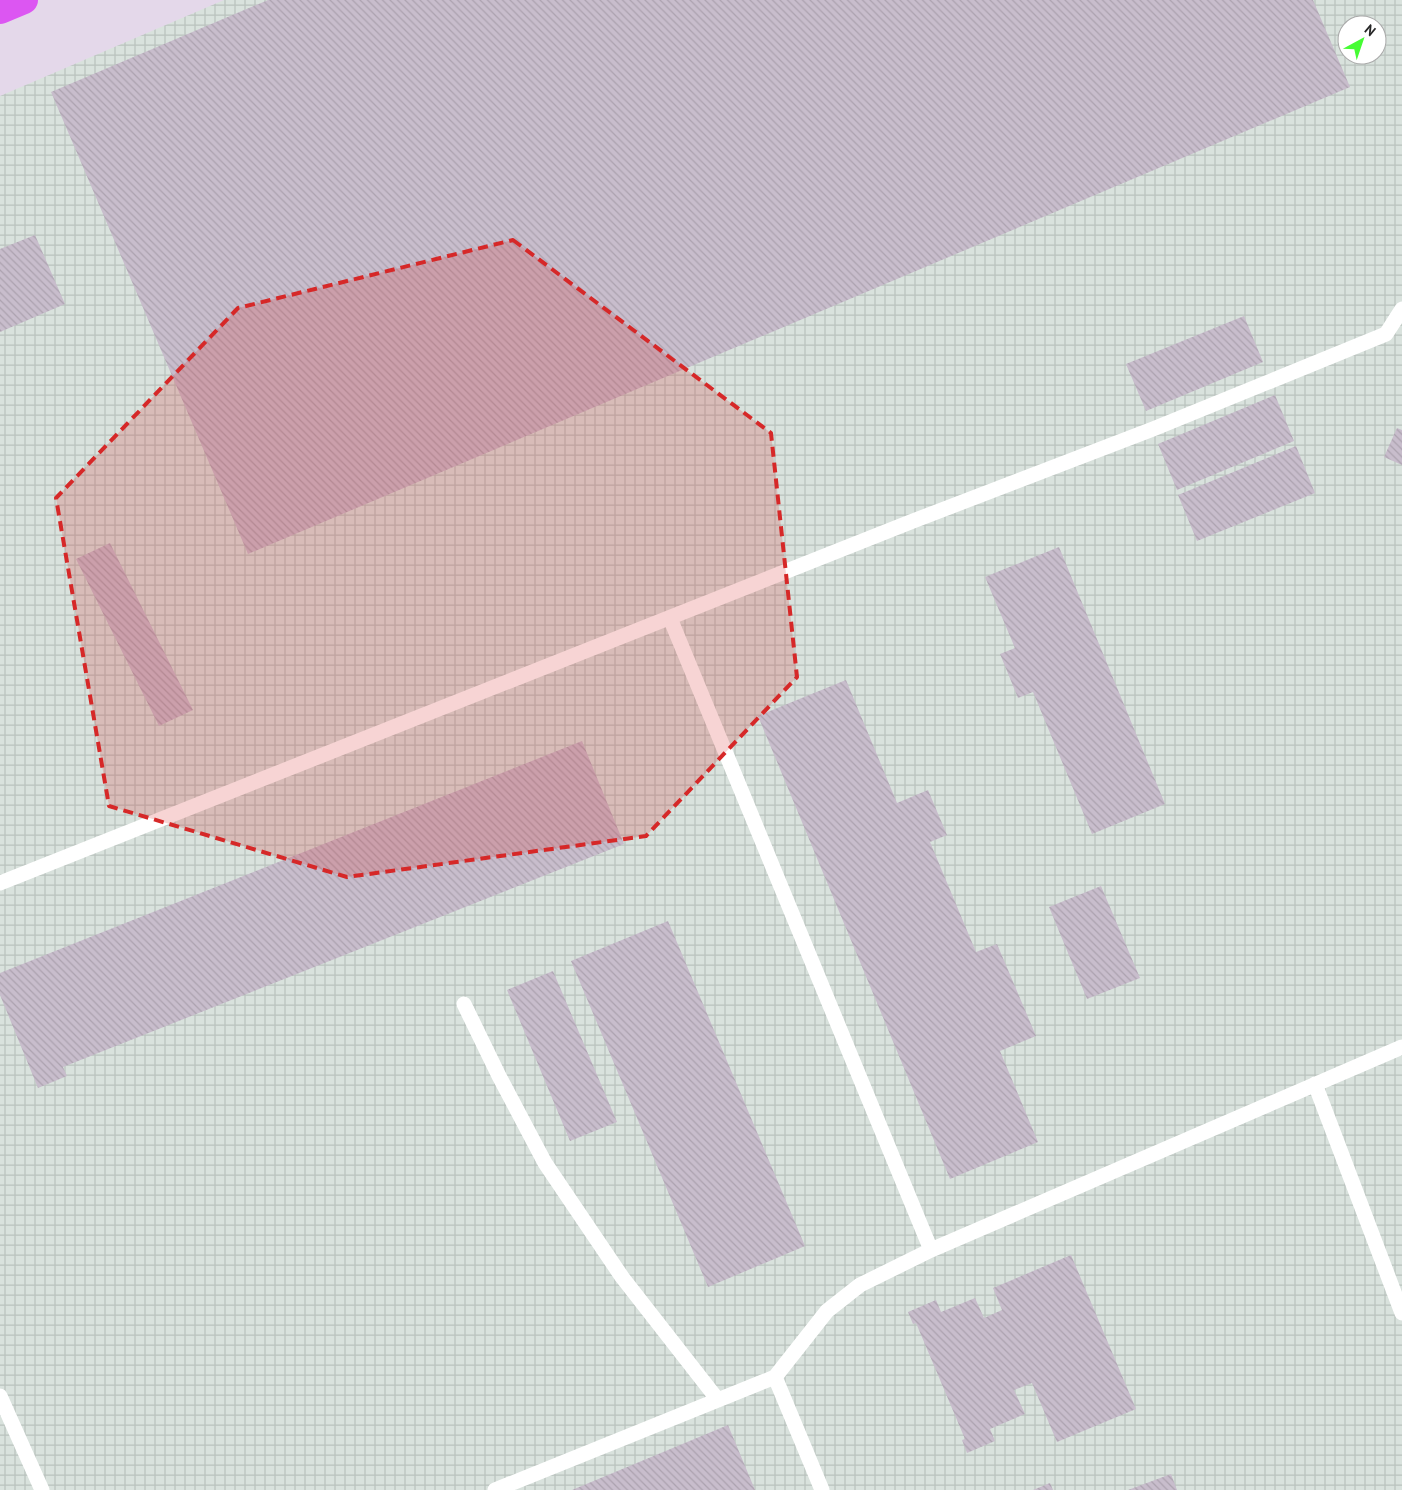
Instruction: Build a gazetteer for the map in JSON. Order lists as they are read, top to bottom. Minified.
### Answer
{"north":"top right"}
